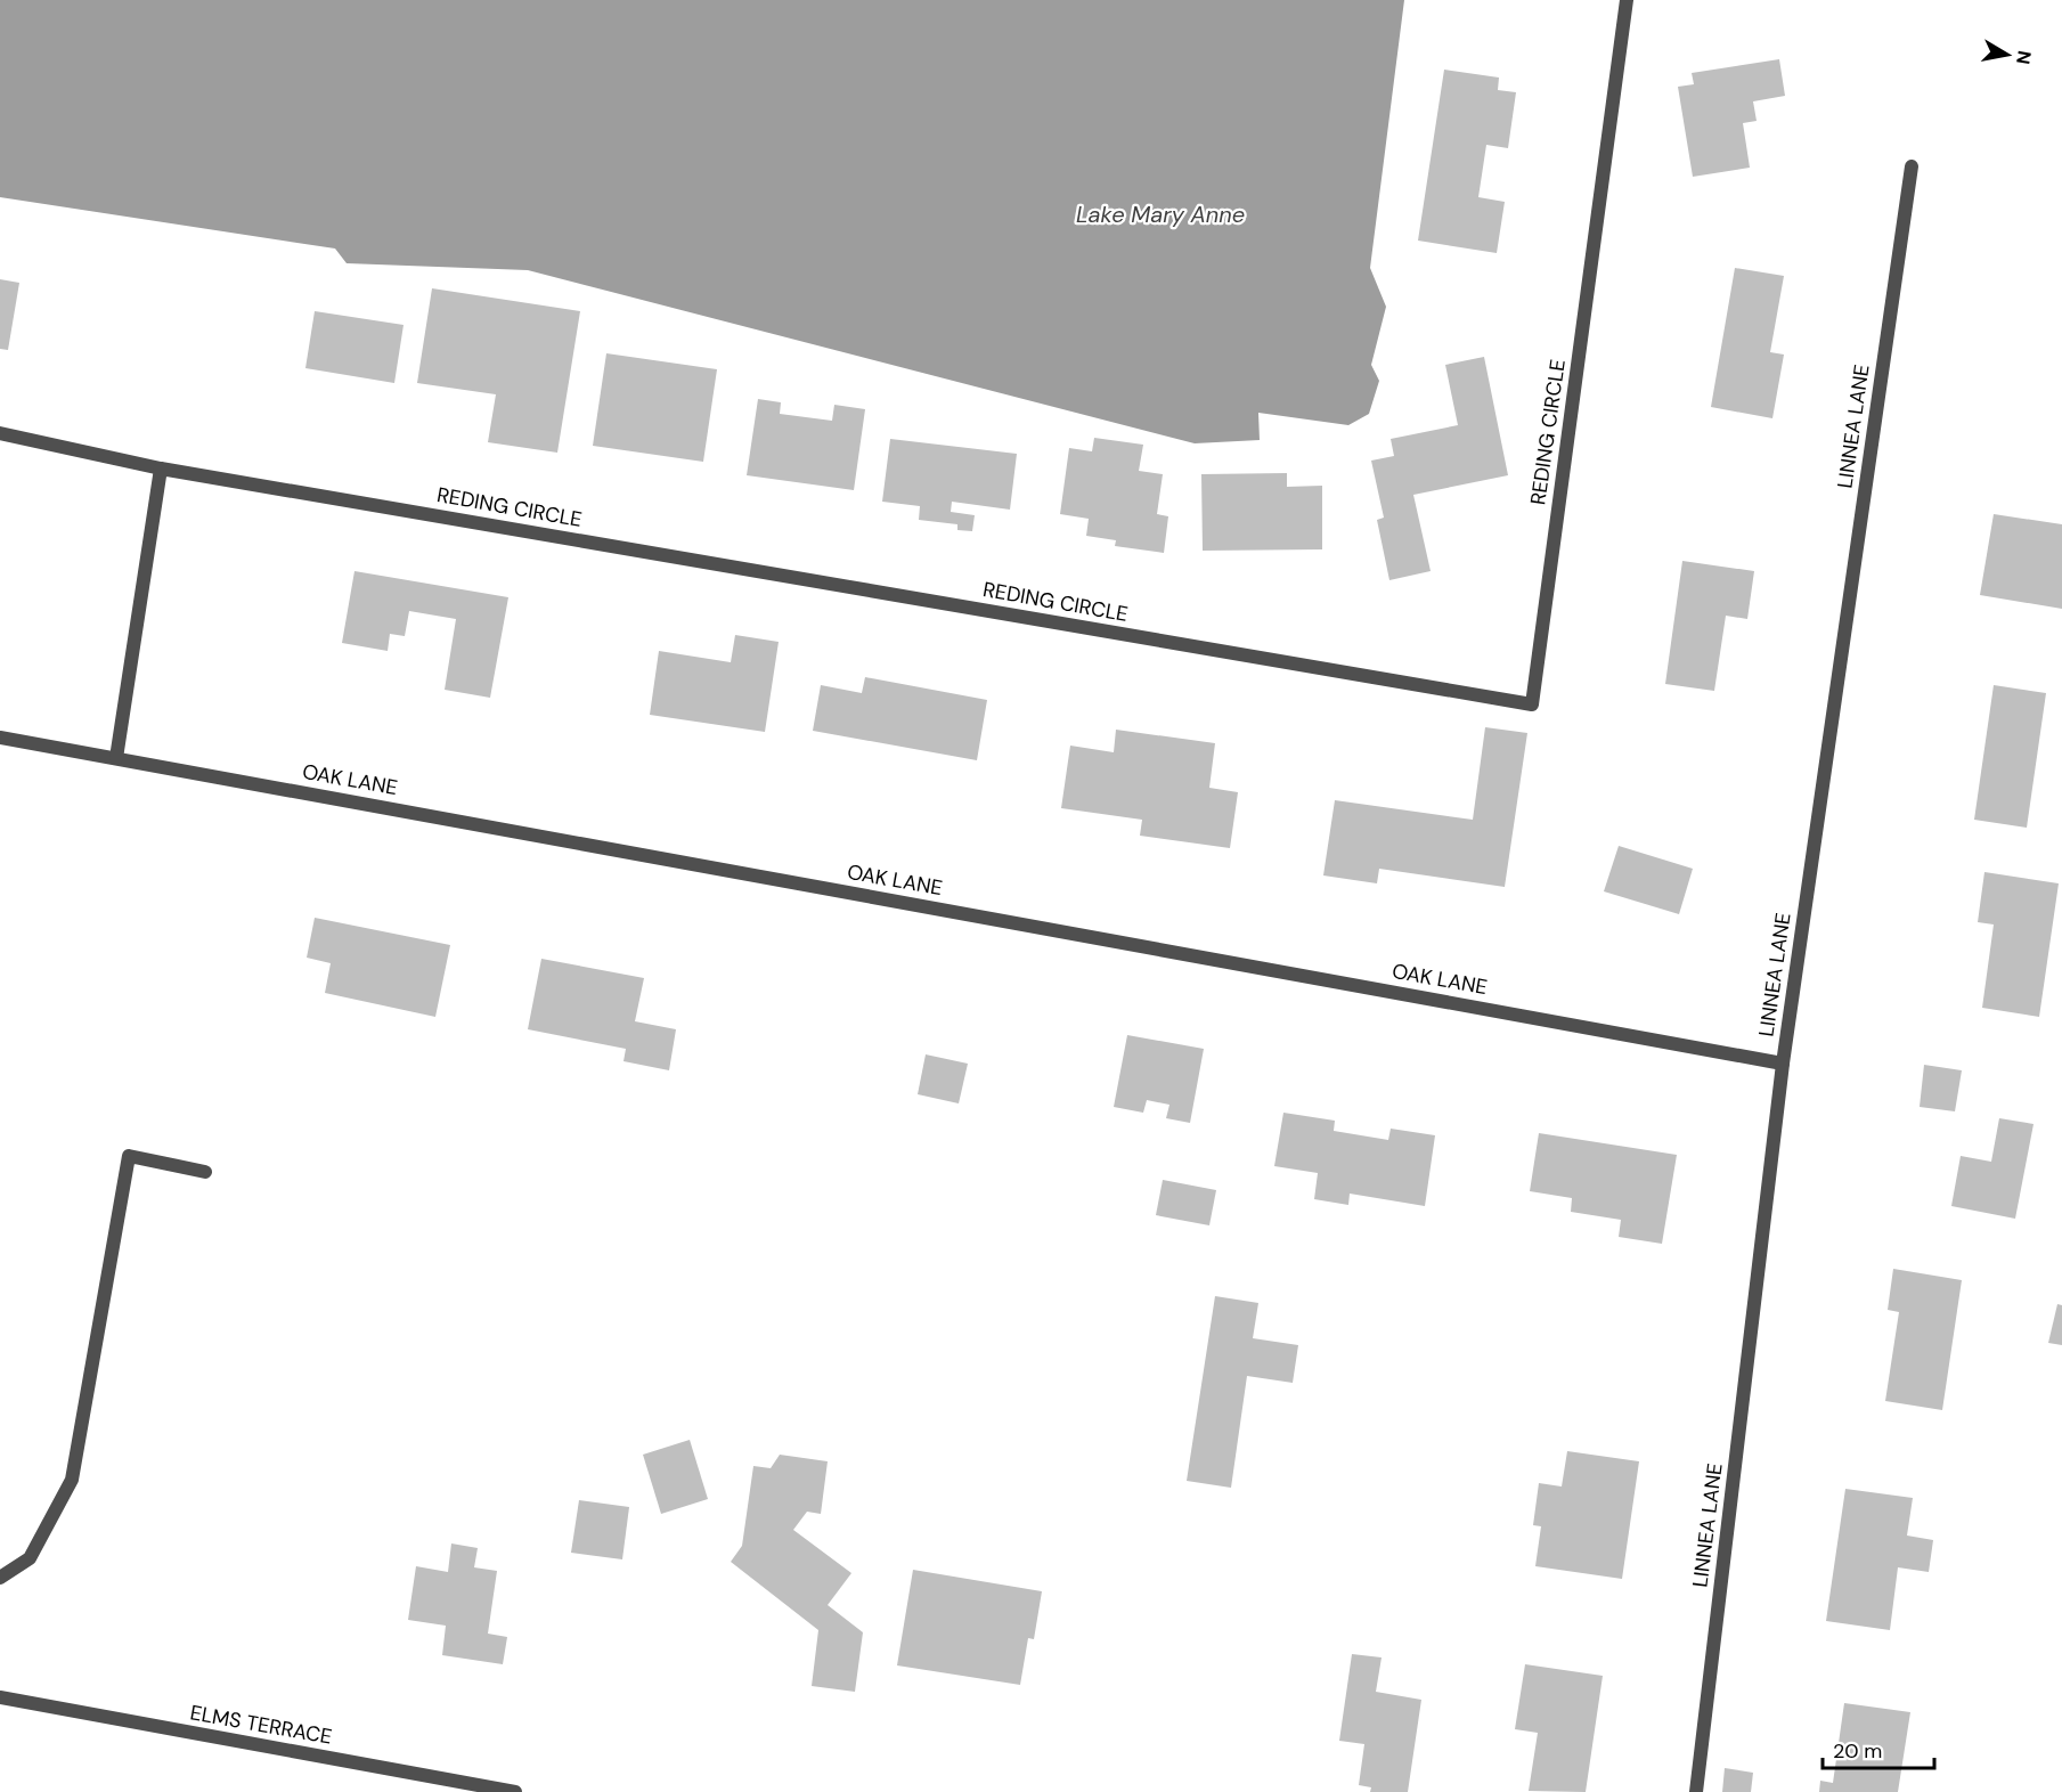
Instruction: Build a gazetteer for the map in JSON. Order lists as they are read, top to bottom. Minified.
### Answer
{"streets":{"street":["LINNEA LANE","REDING CIRCLE","OAK LANE","ELMS TERRACE"]},"crossings":[["LINNEA LANE","OAK LANE"]],"water":["Lake Mary Anne"],"scale_bar":"20 m","north":"right"}
